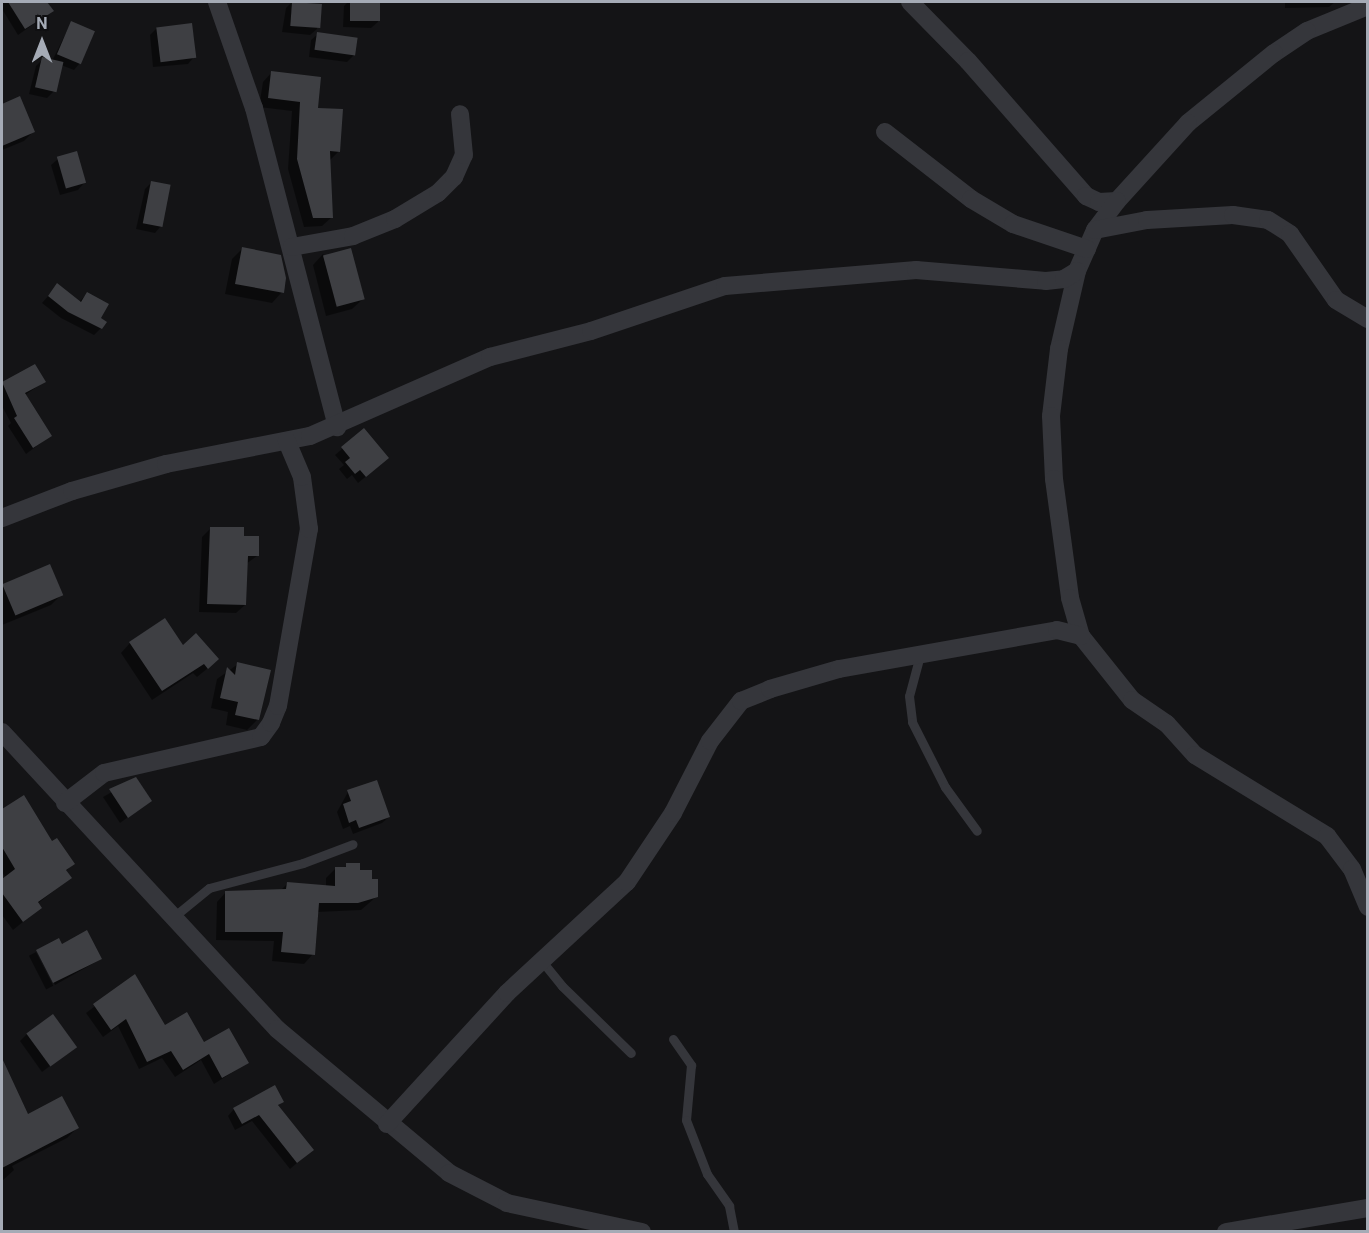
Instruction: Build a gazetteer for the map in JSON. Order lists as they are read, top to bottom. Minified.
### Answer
{"north":"top"}
